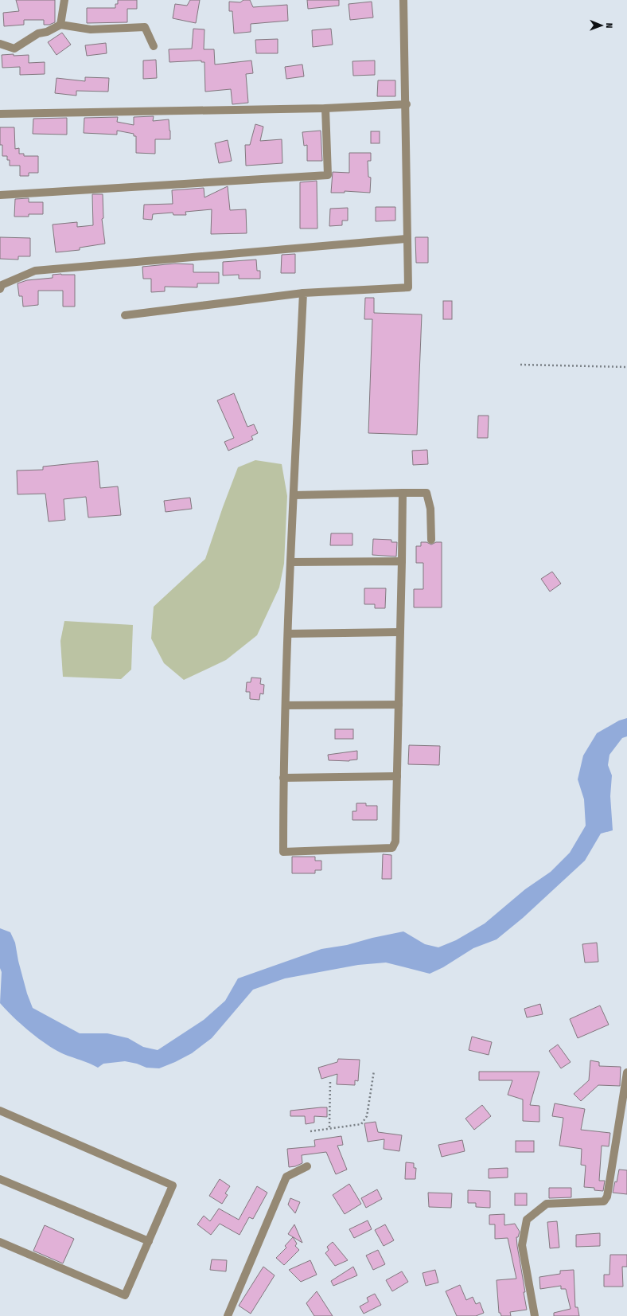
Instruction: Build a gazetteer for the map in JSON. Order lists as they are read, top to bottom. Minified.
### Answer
{"north":"right"}
